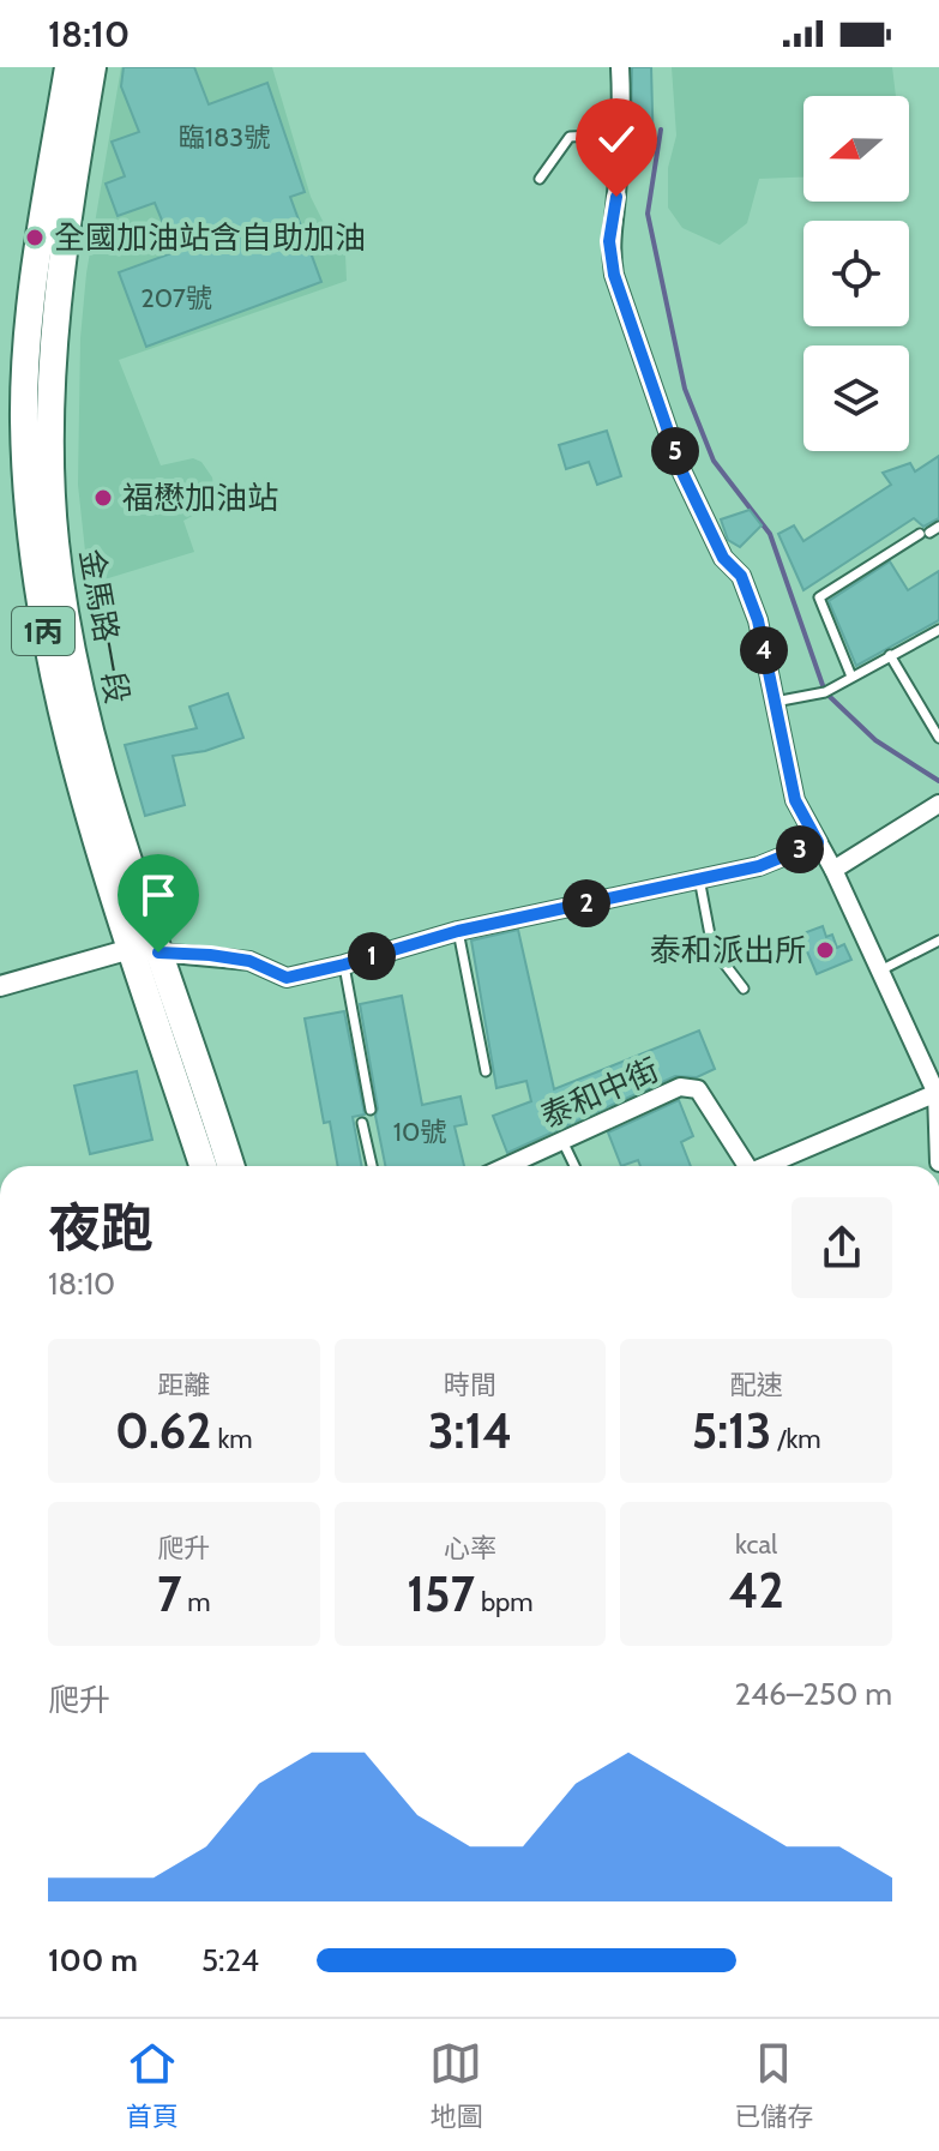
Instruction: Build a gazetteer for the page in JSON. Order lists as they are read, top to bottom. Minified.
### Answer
{"streets":{"main road":["金馬路一段","1丙"],"street":["泰和中街"]},"places":["全國加油站含自助加油","福懋加油站","泰和派出所"],"house_numbers":["臨183號","207號","10號"],"north":"left","page":{"status":"18:10","pins":["5","4","3","2","1"],"heading":["夜跑","18:10"],"stats":[["距離","0.62 km"],["時間","3:14"],["配速","5:13 /km"],["爬升","7 m"],["心率","157 bpm"],["kcal","42"]],"chart":["爬升","246–250 m"],"list":[{"name":"100 m","note":"5:24"}],"tabs":["首頁","地圖","已儲存"]}}
